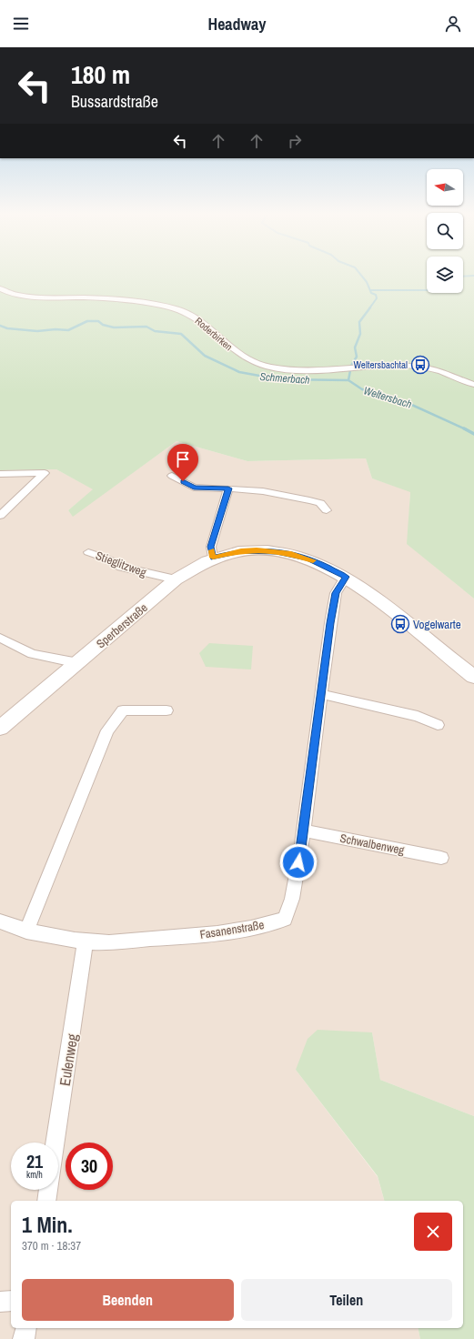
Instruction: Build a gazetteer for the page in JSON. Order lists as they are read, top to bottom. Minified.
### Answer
{"streets":{"street":["Roderbirken","Stieglitzweg","Sperberstraße","Schwalbenweg","Fasanenstraße","Eulenweg"]},"crossings":[["Stieglitzweg","Sperberstraße"],["Sperberstraße","Fasanenstraße"],["Schwalbenweg","Fasanenstraße"],["Fasanenstraße","Eulenweg"]],"water":["Schmerbach","Weltersbach"],"places":{"bus stop":["Weltersbachtal","Vogelwarte"]},"north":"left","page":{"header":"Headway","turn":["180 m","Bussardstraße"],"speed":"21 km/h","limit":"30","heading":["1 Min.","370 m · 18:37"],"buttons":["Beenden","Teilen"]}}
